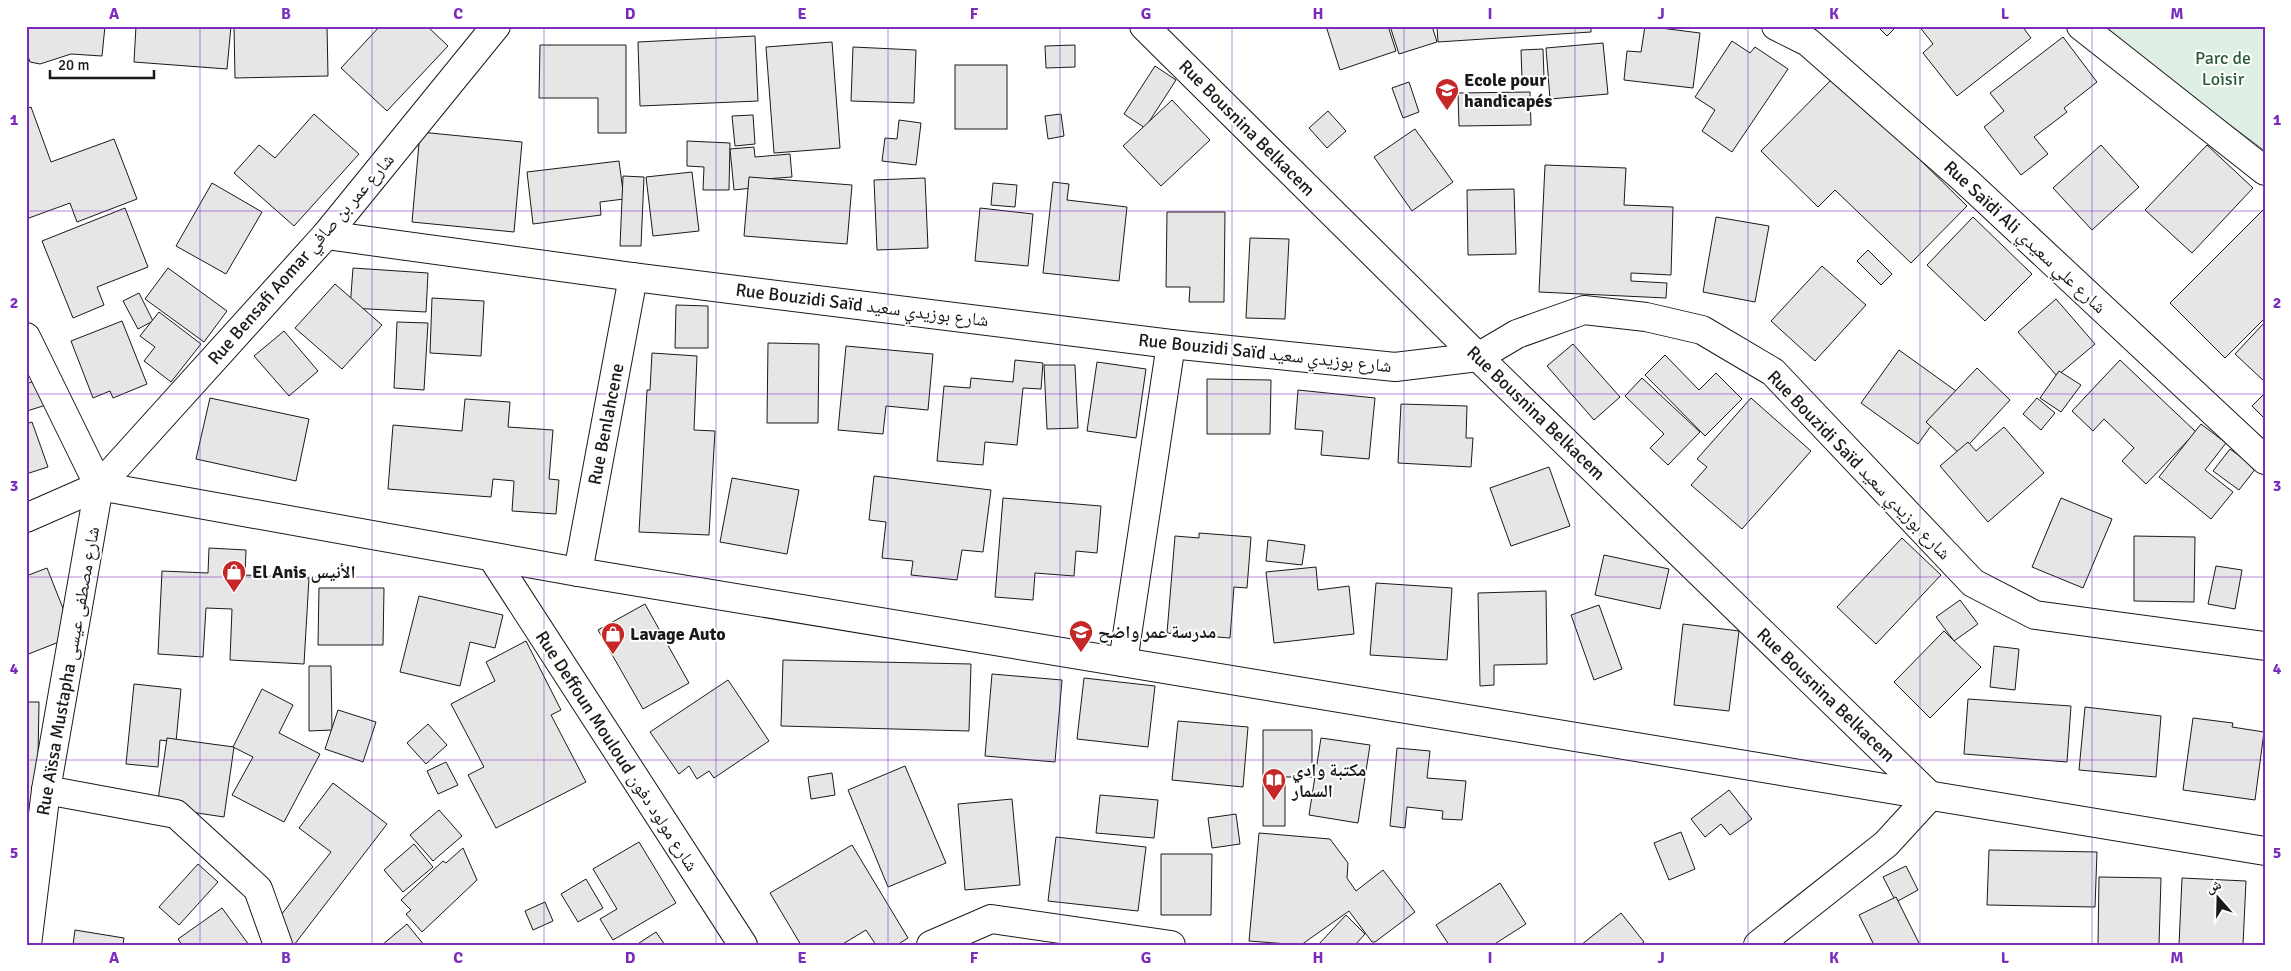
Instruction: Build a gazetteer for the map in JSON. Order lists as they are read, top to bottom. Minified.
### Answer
{"streets":{"street":["Rue Bousnina Belkacem","Rue Saïdi Ali شارع علي سعيدي","Rue Bensafi Aomar شارع عمر بن صافي","Rue Bouzidi Saïd شارع بوزيدي سعيد","Rue Benlahcene","Rue Aïssa Mustapha شارع مصطفى عيسى","Rue Deffoun Mouloud شارع مولود دفون"]},"crossings":[["Rue Bousnina Belkacem","Rue Bouzidi Saïd شارع بوزيدي سعيد"],["Rue Bensafi Aomar شارع عمر بن صافي","Rue Bouzidi Saïd شارع بوزيدي سعيد"],["Rue Bensafi Aomar شارع عمر بن صافي","Rue Aïssa Mustapha شارع مصطفى عيسى"],["Rue Bouzidi Saïd شارع بوزيدي سعيد","Rue Benlahcene"]],"parks":["Parc de Loisir"],"places":{"school or university":["Ecole pour handicapés","مدرسة عمر واضح"],"shop":["El Anis الأنيس","Lavage Auto"],"library":["مكتبة وادي السمار"]},"scale_bar":"20 m","north":"top","grid":{"columns":["A","B","C","D","E","F","G","H","I","J","K","L","M"],"rows":["1","2","3","4","5"]}}
